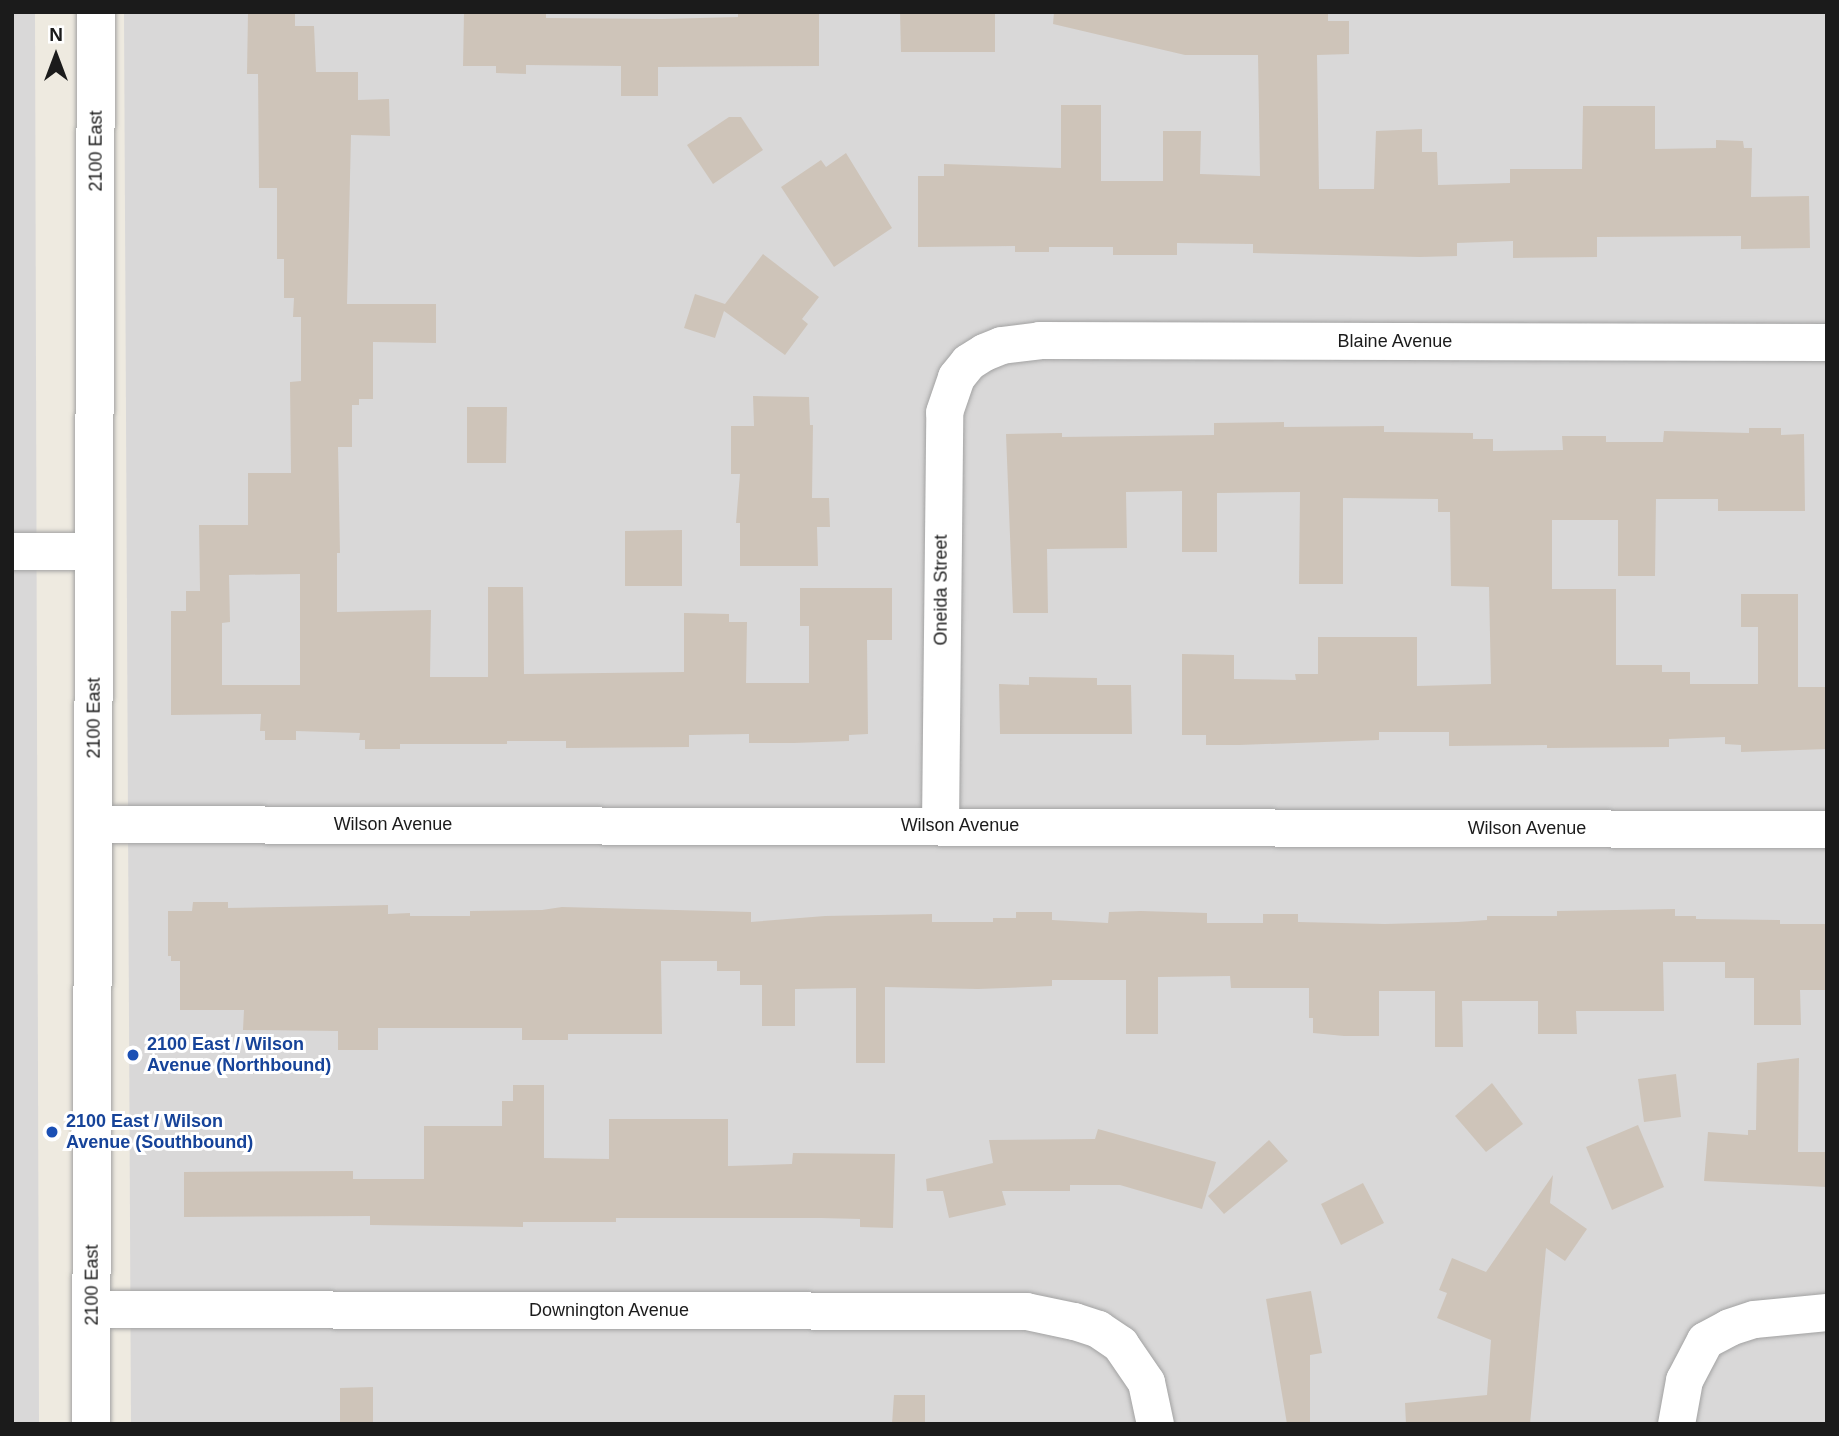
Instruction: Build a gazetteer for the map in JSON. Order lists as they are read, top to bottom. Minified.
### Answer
{"streets":{"street":["2100 East","Blaine Avenue","Oneida Street","Wilson Avenue","Downington Avenue"]},"crossings":[["2100 East","Wilson Avenue"],["2100 East","Downington Avenue"],["Blaine Avenue","Oneida Street"],["Oneida Street","Wilson Avenue"]],"places":["2100 East / Wilson Avenue (Northbound)","2100 East / Wilson Avenue (Southbound)"],"north":"top"}
